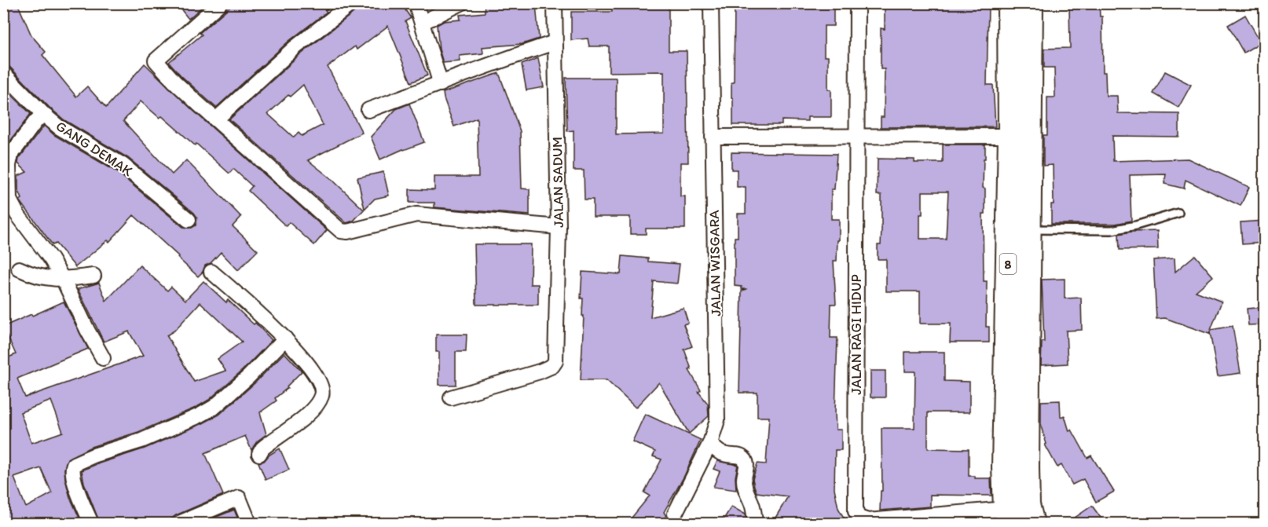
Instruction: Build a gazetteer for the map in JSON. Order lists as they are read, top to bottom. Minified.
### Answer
{"streets":{"highway":["8"],"street":["GANG DEMAK","JALAN SADUM","JALAN WISGARA","JALAN RAGI HIDUP"]},"crossings":[["8","JALAN RAGI HIDUP"]]}
